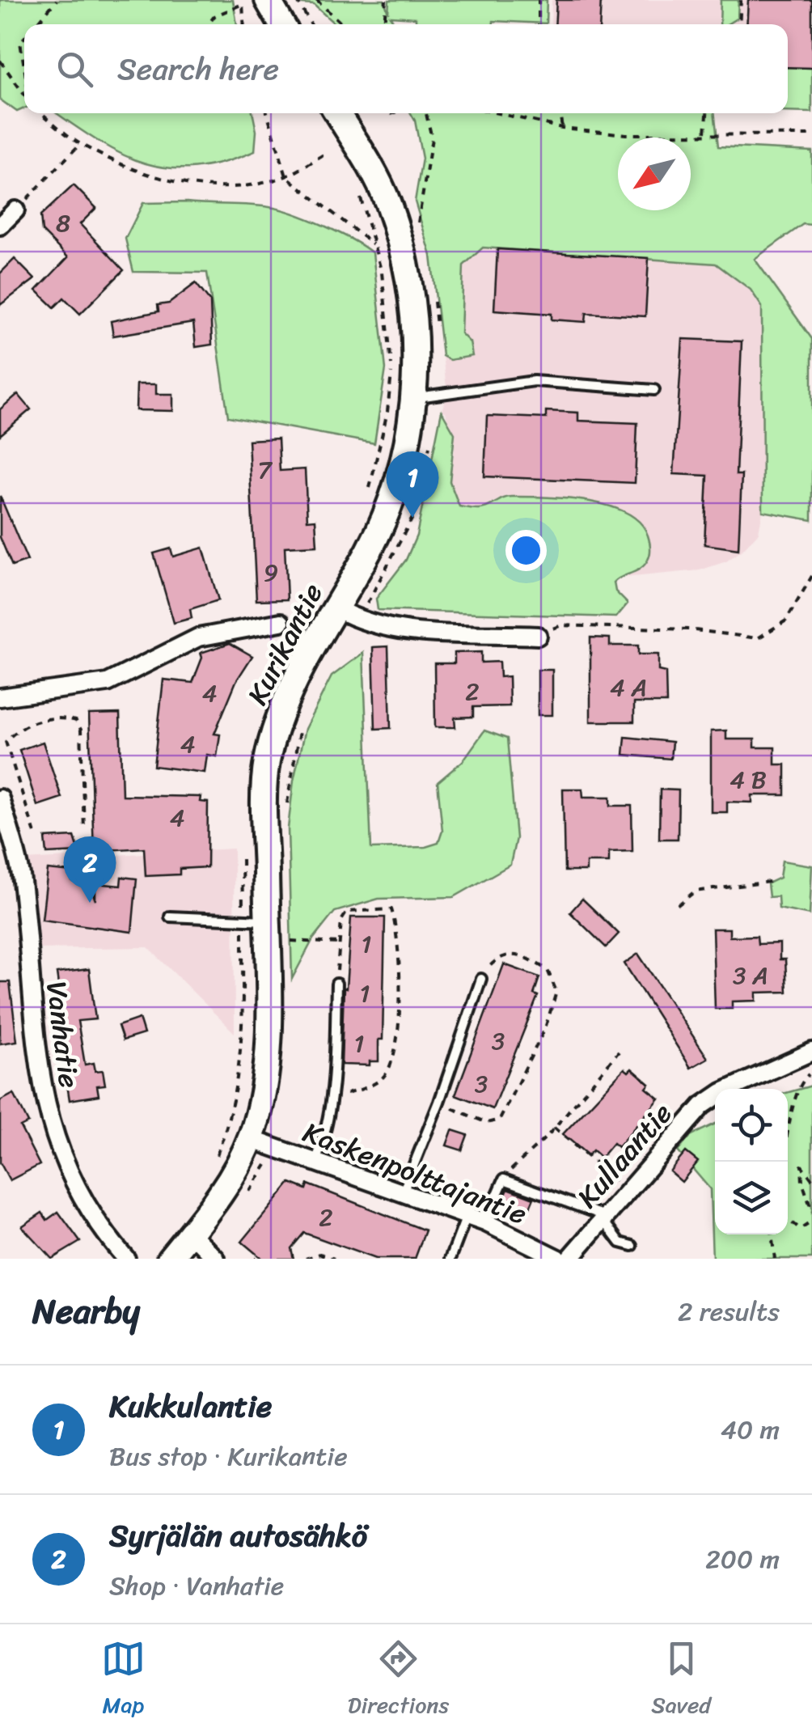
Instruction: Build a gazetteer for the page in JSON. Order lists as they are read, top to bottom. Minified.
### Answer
{"streets":{"main road":["Kurikantie"],"street":["Vanhatie","Kullaantie","Kaskenpolttajantie"]},"crossings":[["Kurikantie","Kaskenpolttajantie"]],"house_numbers":["8","7","9","4 A","2","4","4","4 B","4","1","3 A","1","3","1","3","2"],"north":"bottom left","page":{"search":"Search here","pins":["1","2"],"heading":["Nearby","2 results"],"list":[{"mark":"1","name":"Kukkulantie","note":"Bus stop · Kurikantie","value":"40 m"},{"mark":"2","name":"Syrjälän autosähkö","note":"Shop · Vanhatie","value":"200 m"}],"nav":["Map","Directions","Saved"]}}
